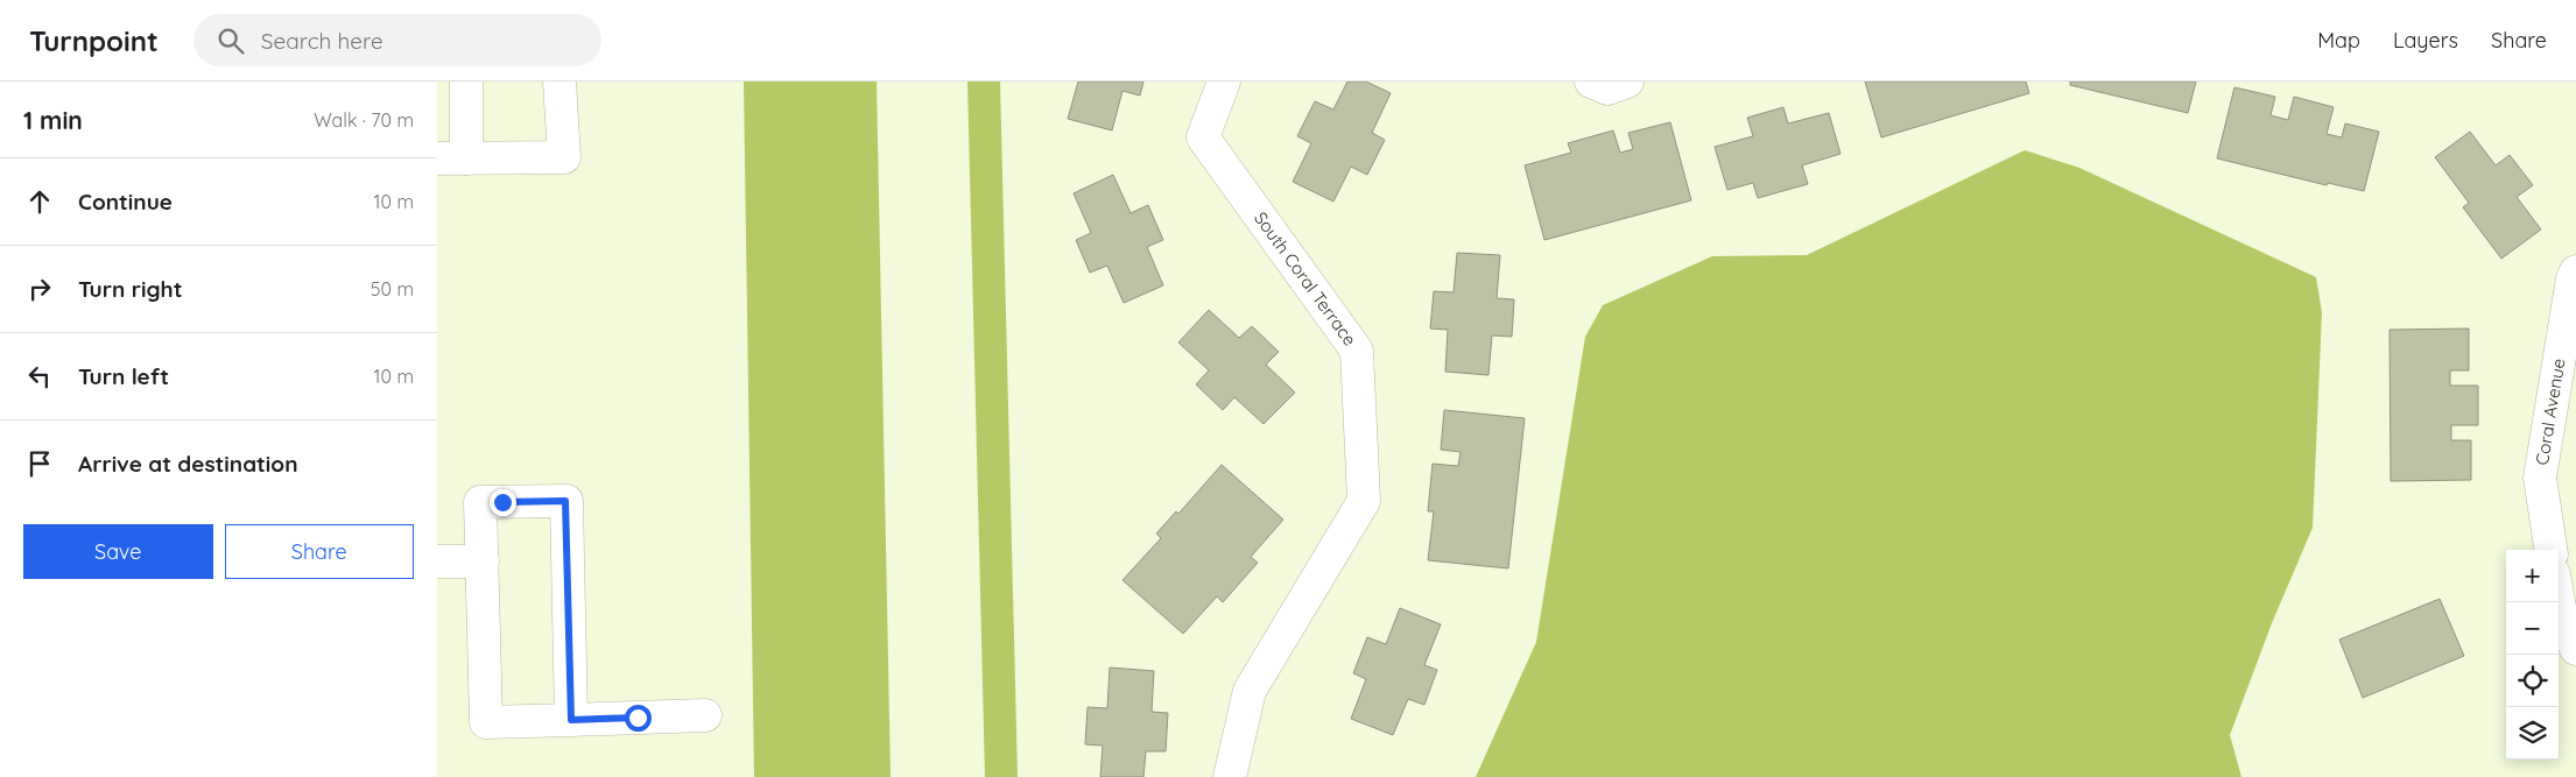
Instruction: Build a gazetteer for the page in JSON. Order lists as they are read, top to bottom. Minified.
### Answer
{"streets":{"street":["South Coral Terrace","Coral Avenue"]},"page":{"header":"Turnpoint","search":"Search here","nav":["Map","Layers","Share"],"heading":["1 min","Walk · 70 m"],"list":[["Continue","10 m"],["Turn right","50 m"],["Turn left","10 m"],"Arrive at destination"],"buttons":["Save","Share"],"map_buttons":["+","−"]}}
